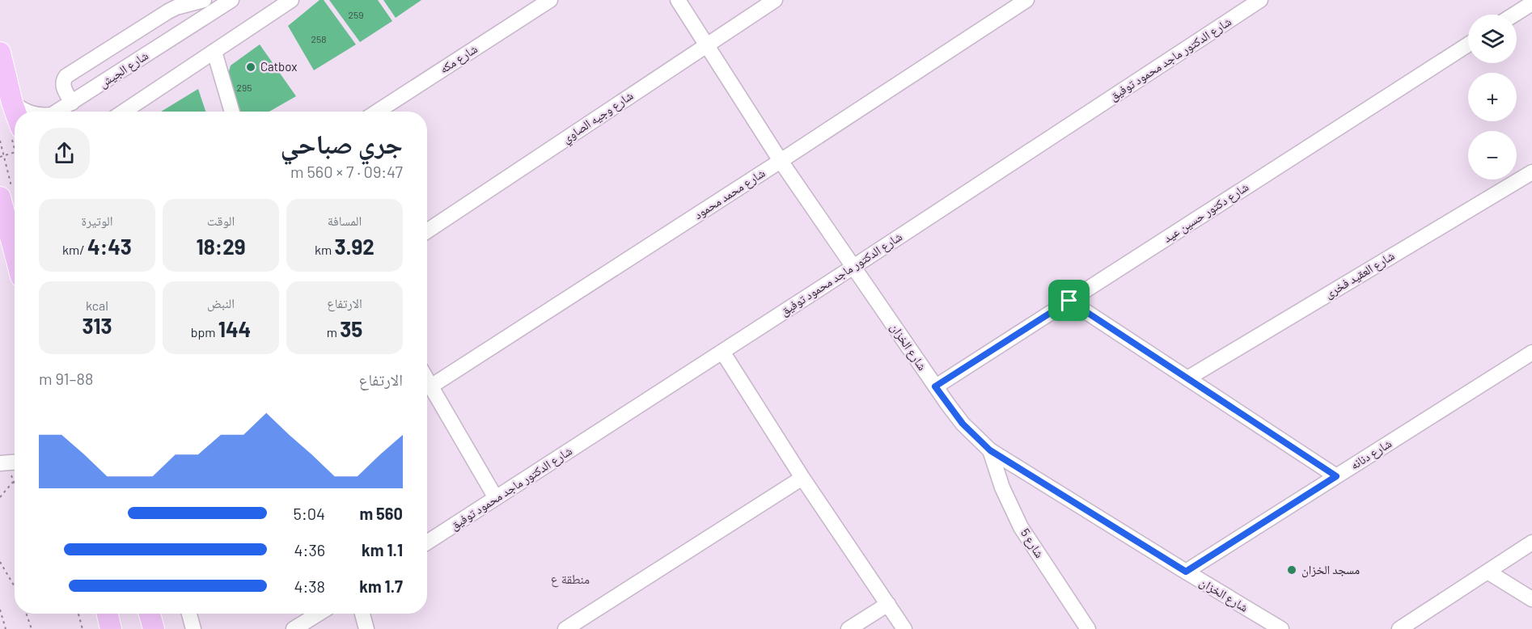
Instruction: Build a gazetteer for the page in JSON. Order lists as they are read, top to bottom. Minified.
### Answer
{"streets":{"street":["شارع مكه","شارع الدكتور ماجد محمود توفيق","شارع الجيش","شارع وجيه الصاوي","شارع محمد محمود","شارع دكتور حسين عيد","شارع العقيد فخرى","شارع الخزان","شارع دنانه","شارع 5"]},"crossings":[["شارع الدكتور ماجد محمود توفيق","شارع الخزان"],["شارع وجيه الصاوي","شارع الخزان"],["شارع محمد محمود","شارع الخزان"],["شارع دكتور حسين عيد","شارع الخزان"],["شارع الخزان","شارع دنانه"],["شارع الخزان","شارع 5"]],"districts":["منطقة ع"],"places":["Catbox","مسجد الخزان"],"house_numbers":["259","258","295"],"page":{"map_buttons":["+","−"],"heading":["جري صباحي","09:47 · 7 × 560 m"],"stats":[["المسافة","3.92 km"],["الوقت","18:29"],["الوتيرة","4:43 /km"],["الارتفاع","35 m"],["النبض","144 bpm"],["kcal","313"]],"chart":["الارتفاع","88–91 m"],"list":[{"name":"560 m","note":"5:04"},{"name":"1.1 km","note":"4:36"},{"name":"1.7 km","note":"4:38"}]}}
